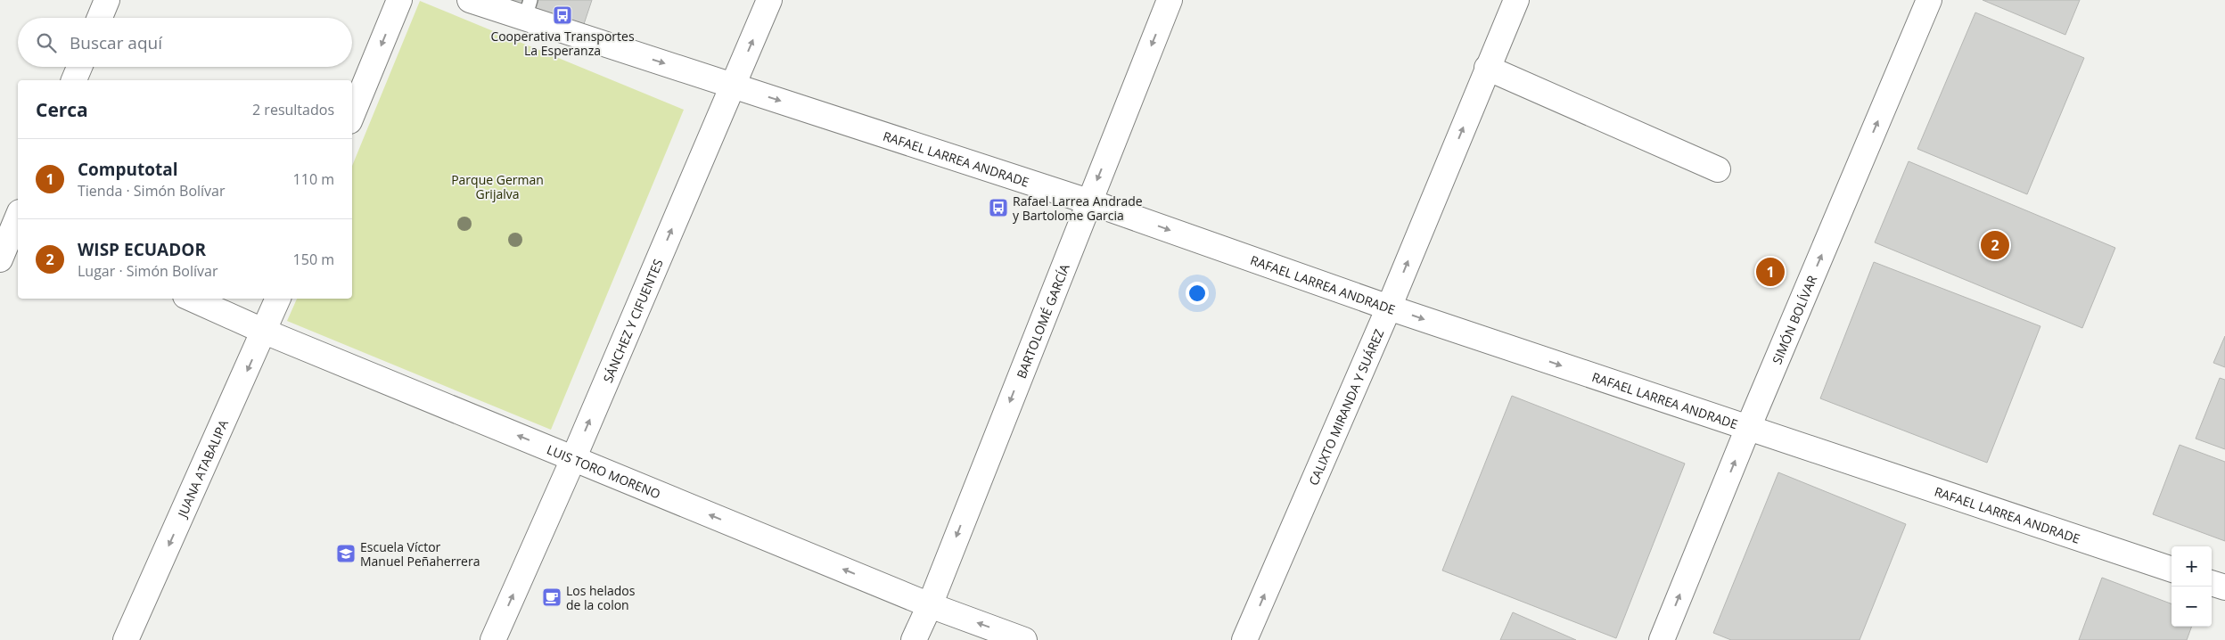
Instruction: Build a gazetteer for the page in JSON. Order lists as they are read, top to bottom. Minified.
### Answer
{"streets":{"street":["RAFAEL LARREA ANDRADE","SIMÓN BOLÍVAR","BARTOLOMÉ GARCÍA","SÁNCHEZ Y CIFUENTES","CALIXTO MIRANDA Y SUÁREZ","JUANA ATABALIPA","LUIS TORO MORENO"]},"crossings":[["RAFAEL LARREA ANDRADE","SIMÓN BOLÍVAR"],["RAFAEL LARREA ANDRADE","BARTOLOMÉ GARCÍA"],["RAFAEL LARREA ANDRADE","SÁNCHEZ Y CIFUENTES"],["RAFAEL LARREA ANDRADE","CALIXTO MIRANDA Y SUÁREZ"],["BARTOLOMÉ GARCÍA","LUIS TORO MORENO"],["SÁNCHEZ Y CIFUENTES","LUIS TORO MORENO"],["JUANA ATABALIPA","LUIS TORO MORENO"]],"one_way":["RAFAEL LARREA ANDRADE","SIMÓN BOLÍVAR","BARTOLOMÉ GARCÍA","SÁNCHEZ Y CIFUENTES","CALIXTO MIRANDA Y SUÁREZ","JUANA ATABALIPA","LUIS TORO MORENO"],"parks":["Parque German Grijalva"],"places":{"bus stop":["Cooperativa Transportes La Esperanza","Rafael Larrea Andrade y Bartolome Garcia"],"school or university":["Escuela Víctor Manuel Peñaherrera"],"cafe":["Los helados de la colon"]},"page":{"search":"Buscar aquí","heading":["Cerca","2 resultados"],"list":[{"mark":"1","name":"Computotal","note":"Tienda · Simón Bolívar","value":"110 m"},{"mark":"2","name":"WISP ECUADOR","note":"Lugar · Simón Bolívar","value":"150 m"}],"pins":["2","1"],"map_buttons":["+","−"]}}
